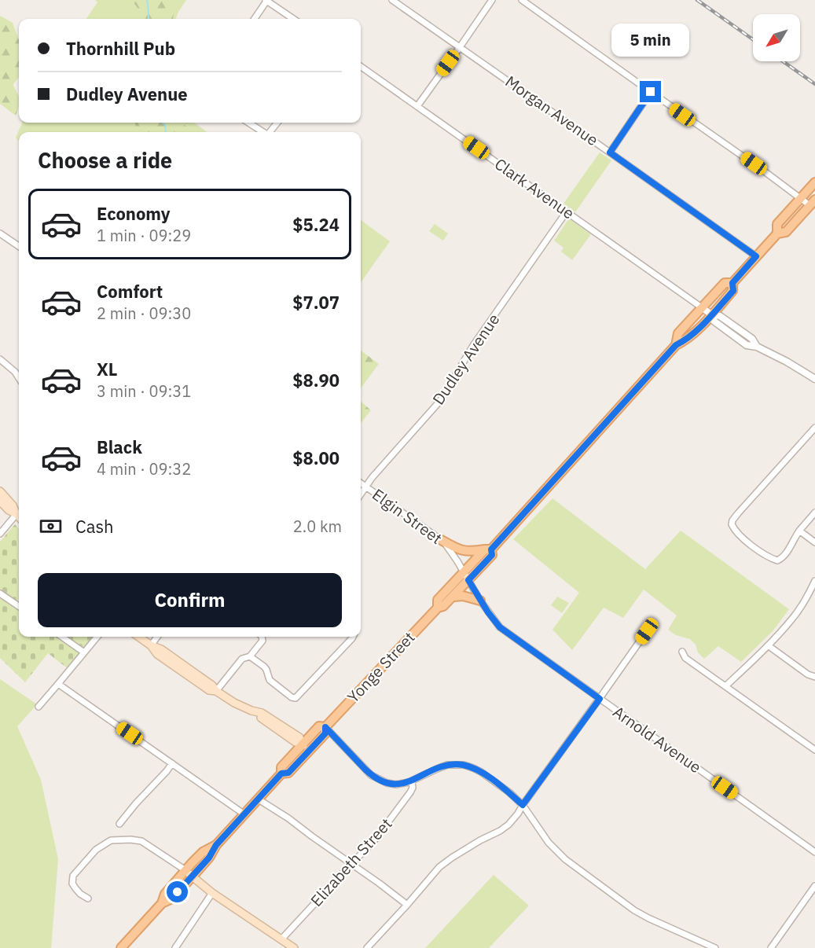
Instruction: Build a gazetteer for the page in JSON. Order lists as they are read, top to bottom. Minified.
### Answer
{"streets":{"main road":["Yonge Street"],"street":["Morgan Avenue","Clark Avenue","Dudley Avenue","Elgin Street","Arnold Avenue","Elizabeth Street"]},"crossings":[["Morgan Avenue","Yonge Street"],["Clark Avenue","Dudley Avenue"],["Clark Avenue","Yonge Street"],["Dudley Avenue","Elgin Street"],["Elgin Street","Yonge Street"],["Elgin Street","Arnold Avenue"],["Yonge Street","Arnold Avenue"]],"north":"bottom left","page":{"banner":["Thornhill Pub","Dudley Avenue"],"bubble":"5 min","heading":"Choose a ride","list":[{"name":"Economy","note":"1 min · 09:29","value":"$5.24"},{"name":"Comfort","note":"2 min · 09:30","value":"$7.07"},{"name":"XL","note":"3 min · 09:31","value":"$8.90"},{"name":"Black","note":"4 min · 09:32","value":"$8.00"}],"pay":["Cash","2.0 km"],"buttons":"Confirm"}}
